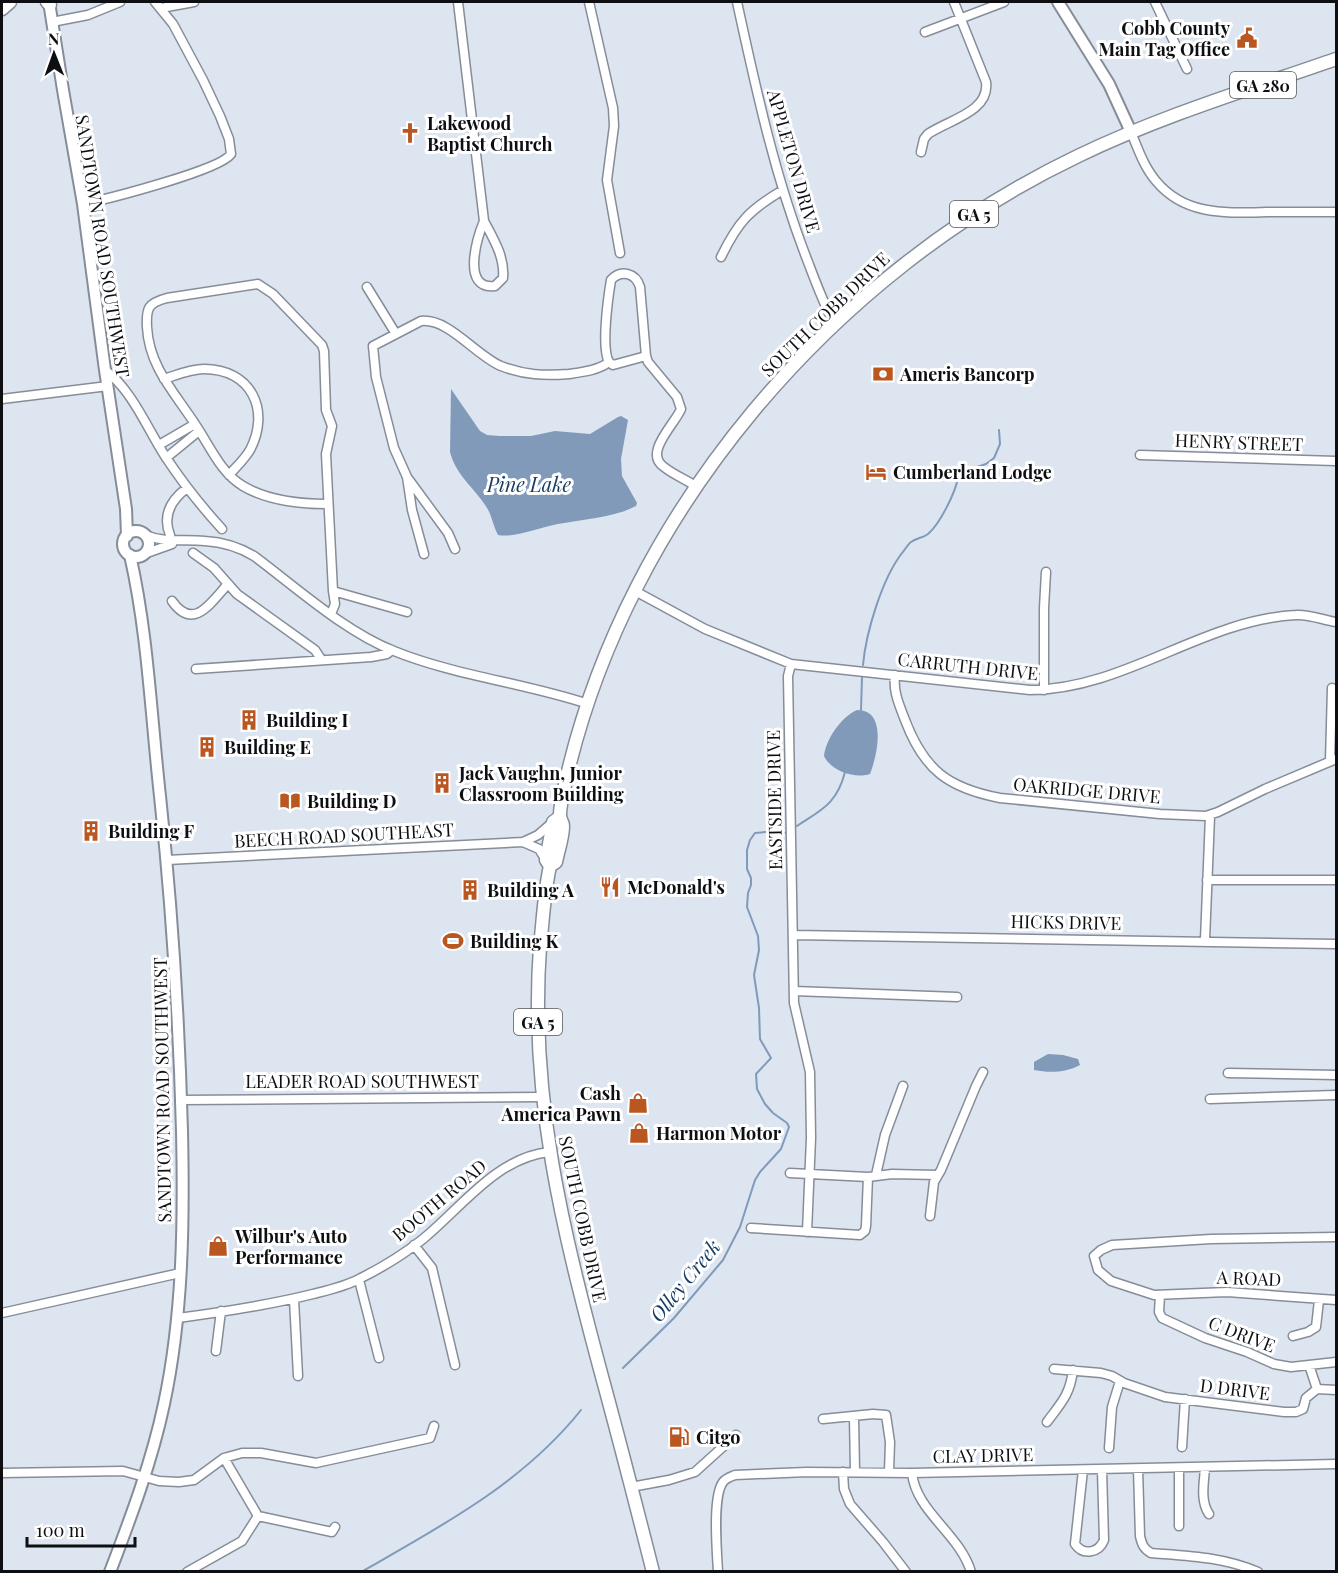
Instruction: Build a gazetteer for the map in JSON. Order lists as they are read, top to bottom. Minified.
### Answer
{"streets":{"main road":["GA 280","GA 5","SOUTH COBB DRIVE"],"street":["APPLETON DRIVE","SANDTOWN ROAD SOUTHWEST","HENRY STREET","CARRUTH DRIVE","OAKRIDGE DRIVE","EASTSIDE DRIVE","BEECH ROAD SOUTHEAST","HICKS DRIVE","LEADER ROAD SOUTHWEST","BOOTH ROAD","A ROAD","C DRIVE","D DRIVE","CLAY DRIVE"]},"crossings":[["APPLETON DRIVE","SOUTH COBB DRIVE"],["SANDTOWN ROAD SOUTHWEST","BEECH ROAD SOUTHEAST"],["SANDTOWN ROAD SOUTHWEST","LEADER ROAD SOUTHWEST"],["SANDTOWN ROAD SOUTHWEST","BOOTH ROAD"],["SOUTH COBB DRIVE","CARRUTH DRIVE"],["SOUTH COBB DRIVE","BEECH ROAD SOUTHEAST"],["SOUTH COBB DRIVE","LEADER ROAD SOUTHWEST"],["SOUTH COBB DRIVE","BOOTH ROAD"],["CARRUTH DRIVE","OAKRIDGE DRIVE"],["CARRUTH DRIVE","EASTSIDE DRIVE"],["EASTSIDE DRIVE","HICKS DRIVE"],["A ROAD","C DRIVE"]],"water":["Pine Lake","Olley Creek"],"places":{"public building":["Cobb County Main Tag Office"],"church":["Lakewood Baptist Church"],"bank":["Ameris Bancorp"],"hotel":["Cumberland Lodge"],"building":["Building I","Building E","Jack Vaughn, Junior Classroom Building","Building F","Building A"],"library":["Building D"],"restaurant":["McDonald's"],"sports":["Building K"],"shop":["Cash America Pawn","Harmon Motor","Wilbur's Auto Performance"],"fuel station":["Citgo"]},"scale_bar":"100 m","north":"top"}
